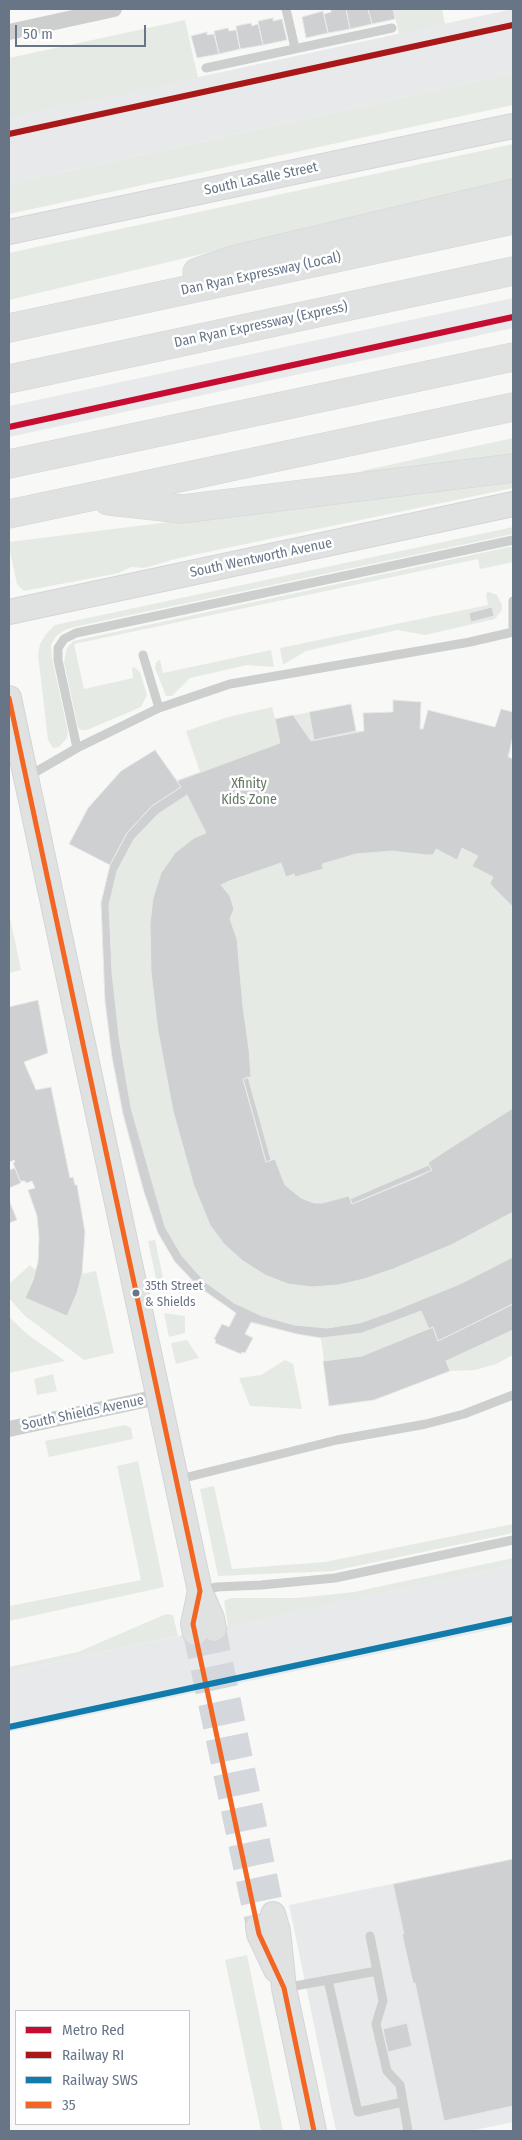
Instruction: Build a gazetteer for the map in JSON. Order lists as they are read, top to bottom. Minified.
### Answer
{"streets":{"highway":["Dan Ryan Expressway (Local)","Dan Ryan Expressway (Express)"],"main road":["South LaSalle Street","South Wentworth Avenue"],"street":["South Shields Avenue"]},"parks":["Xfinity Kids Zone"],"places":["35th Street & Shields"],"lines":["rail line RI","metro line Red","transit line 35","rail line SWS"],"legend":["Metro Red","Railway RI","Railway SWS","35"],"scale_bar":"50 m"}
